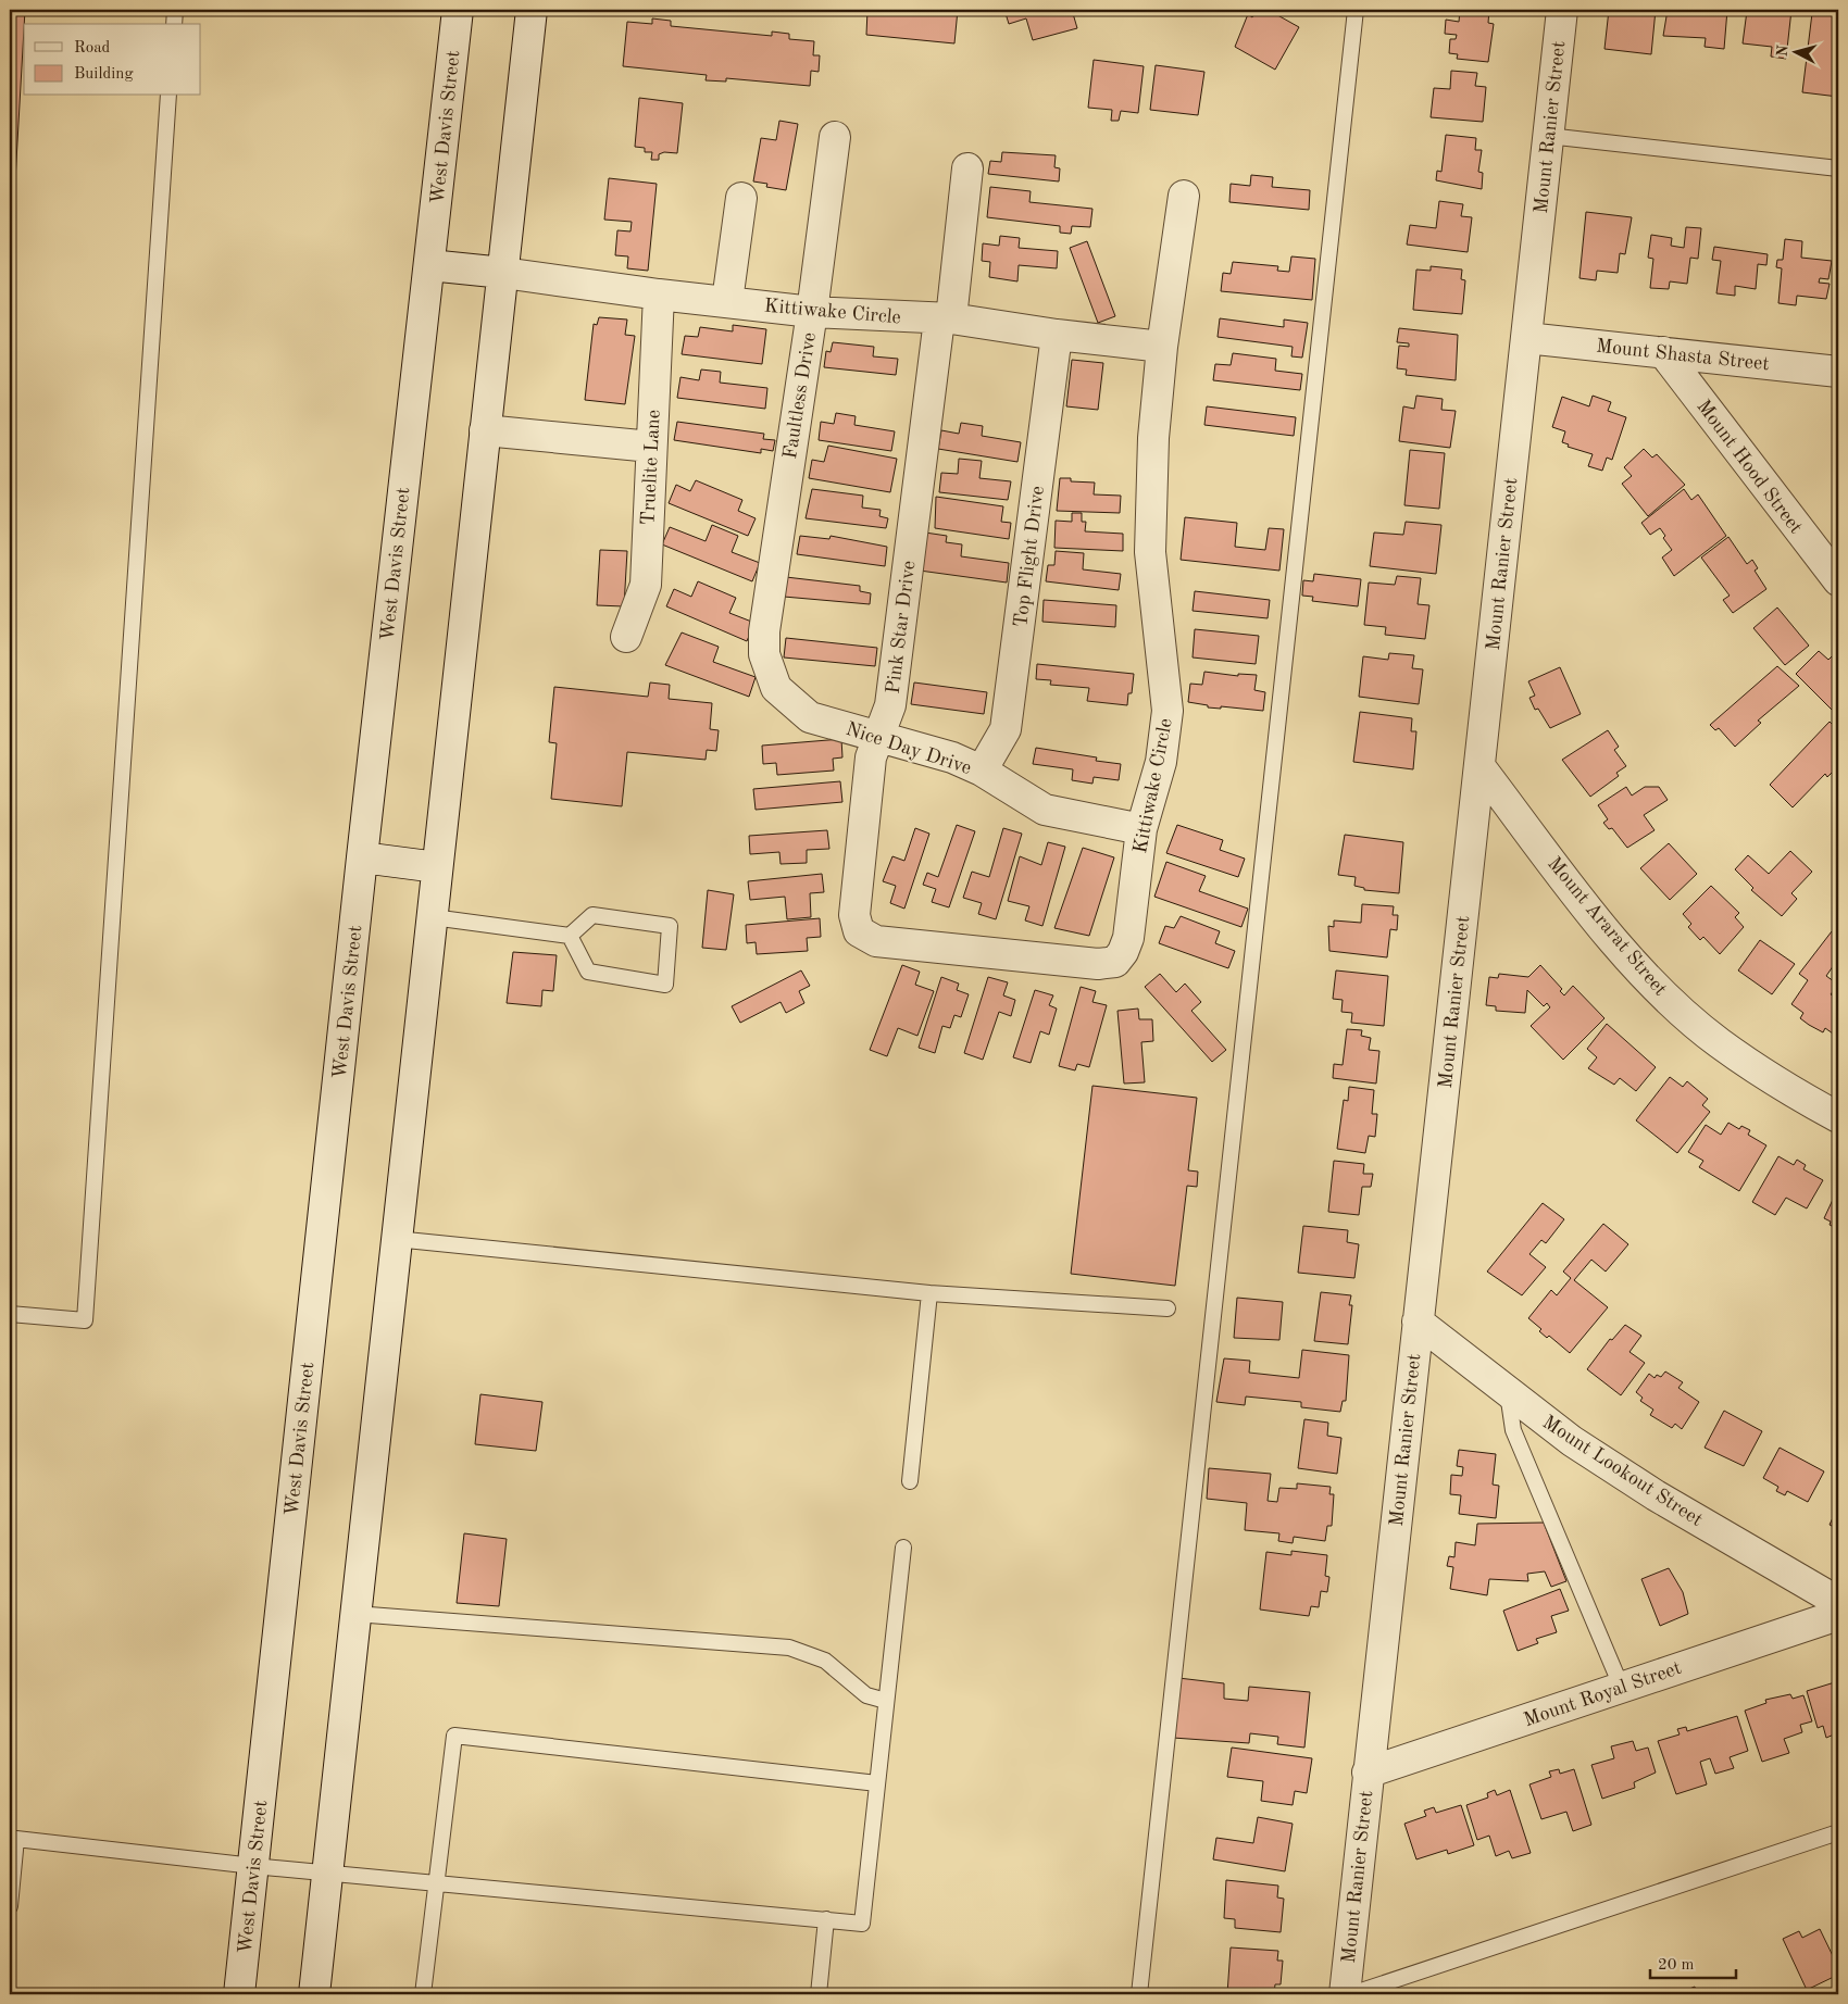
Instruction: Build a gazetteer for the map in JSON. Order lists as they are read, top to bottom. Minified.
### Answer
{"streets":{"street":["West Davis Street","Mount Ranier Street","Kittiwake Circle","Mount Shasta Street","Faultless Drive","Mount Hood Street","Truelite Lane","Top Flight Drive","Pink Star Drive","Nice Day Drive","Mount Ararat Street","Mount Lookout Street","Mount Royal Street"]},"crossings":[["West Davis Street","Kittiwake Circle"],["Mount Ranier Street","Mount Shasta Street"],["Mount Ranier Street","Mount Ararat Street"],["Mount Ranier Street","Mount Lookout Street"],["Mount Ranier Street","Mount Royal Street"],["Kittiwake Circle","Faultless Drive"],["Kittiwake Circle","Truelite Lane"],["Kittiwake Circle","Top Flight Drive"],["Kittiwake Circle","Pink Star Drive"],["Kittiwake Circle","Nice Day Drive"],["Mount Shasta Street","Mount Hood Street"],["Faultless Drive","Nice Day Drive"],["Top Flight Drive","Nice Day Drive"],["Pink Star Drive","Nice Day Drive"]],"legend":["Road","Building"],"scale_bar":"20 m","north":"left"}
